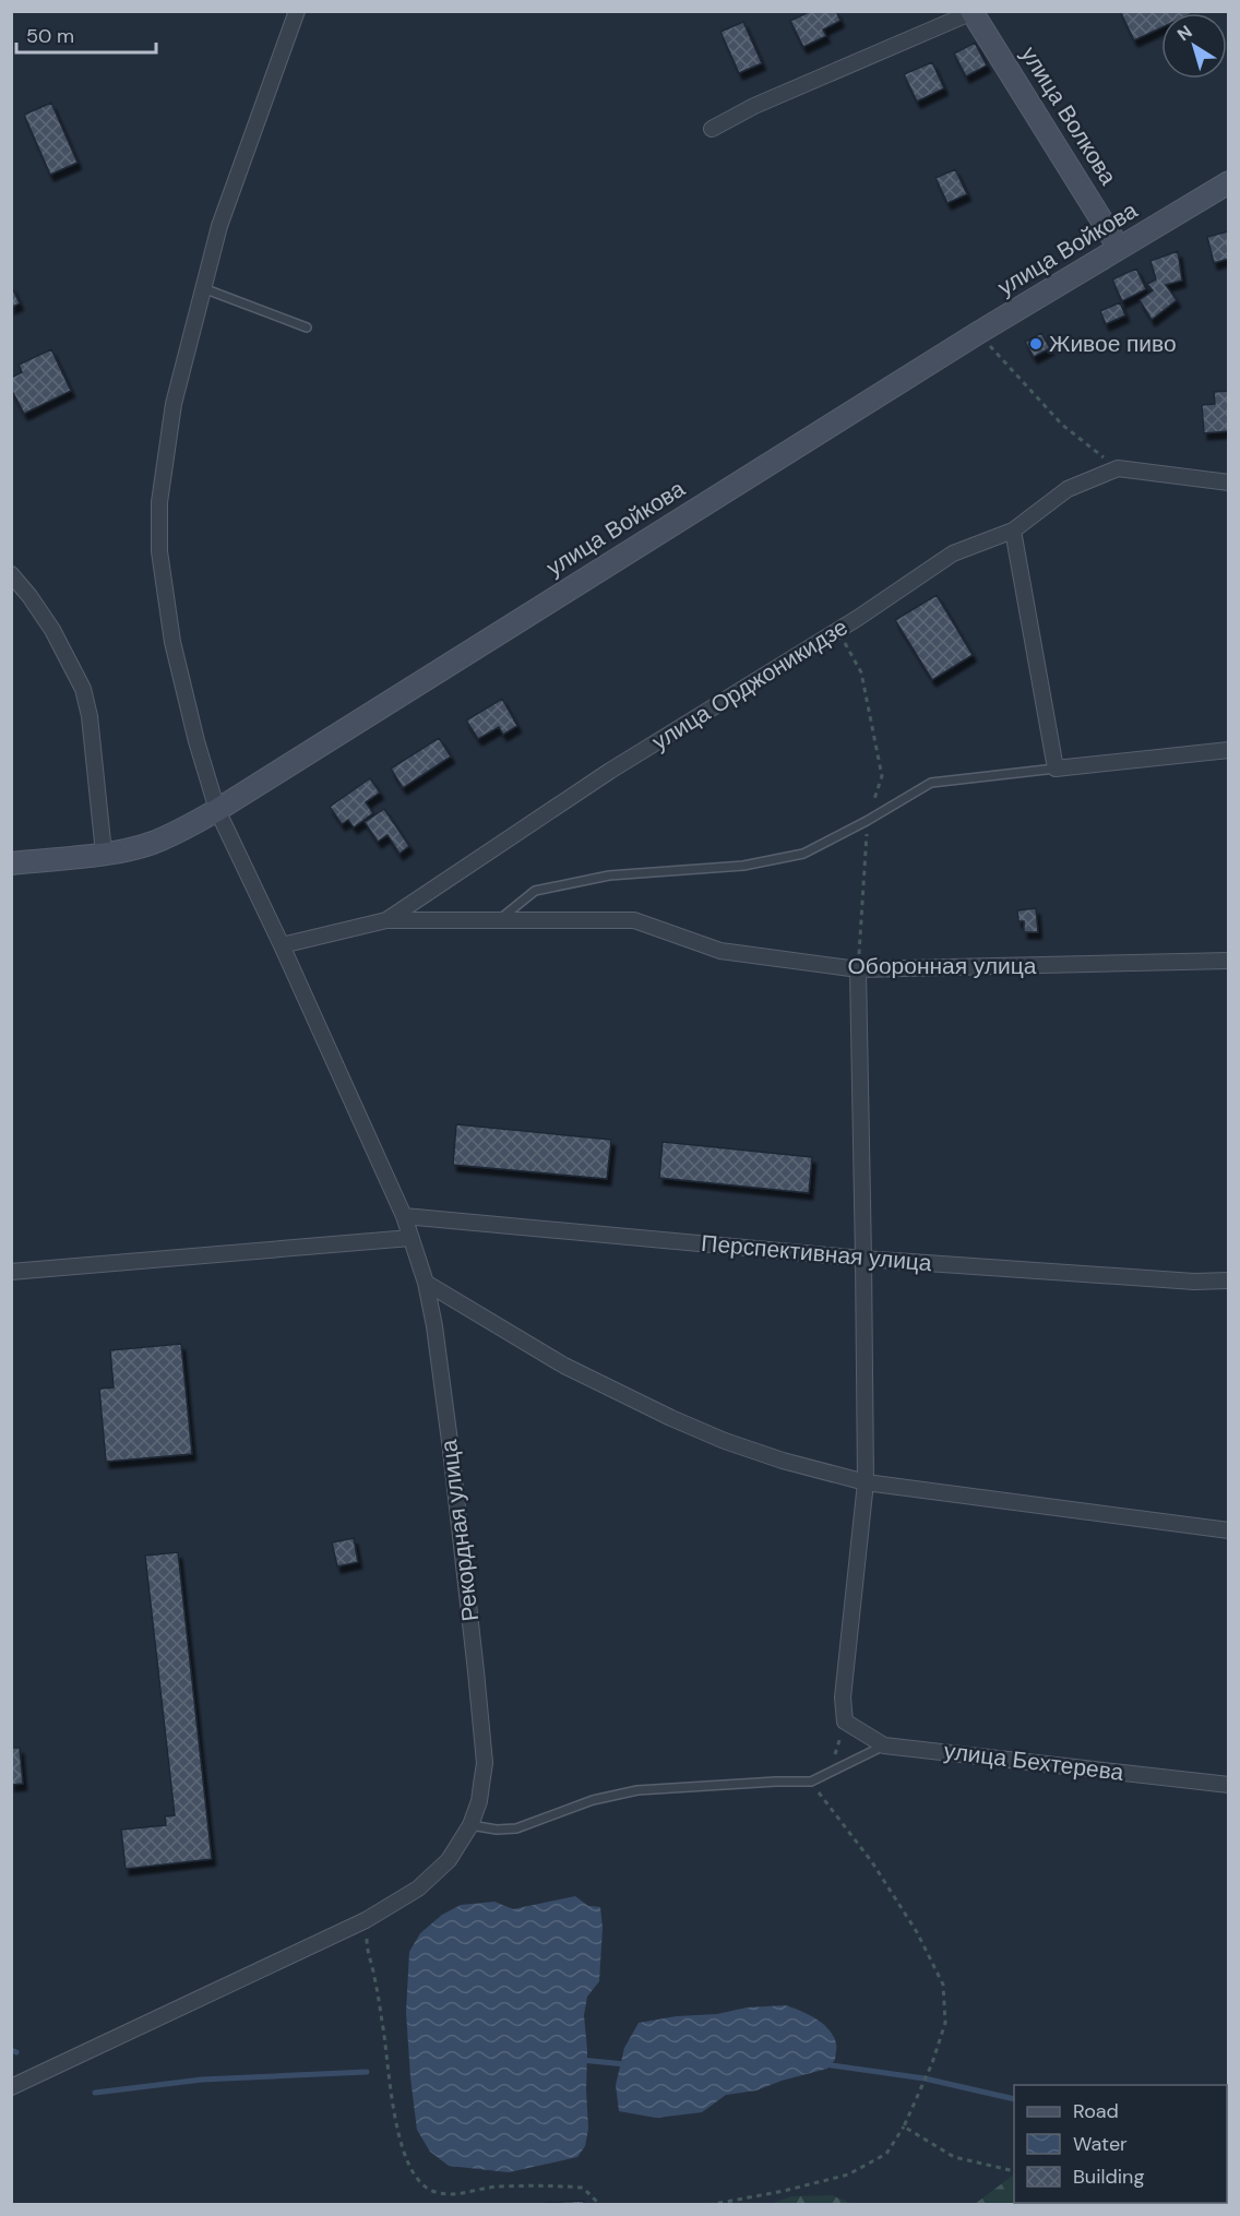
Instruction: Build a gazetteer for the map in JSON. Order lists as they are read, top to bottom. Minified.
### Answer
{"streets":{"street":["улица Волкова","улица Войкова","улица Орджоникидзе","Оборонная улица","Перспективная улица","Рекордная улица","улица Бехтерева"]},"crossings":[["улица Волкова","улица Войкова"],["улица Войкова","Рекордная улица"],["улица Орджоникидзе","Оборонная улица"],["улица Орджоникидзе","Рекордная улица"],["Перспективная улица","Рекордная улица"]],"places":["Живое пиво"],"legend":["Road","Water","Building"],"scale_bar":"50 m","north":"top left"}
